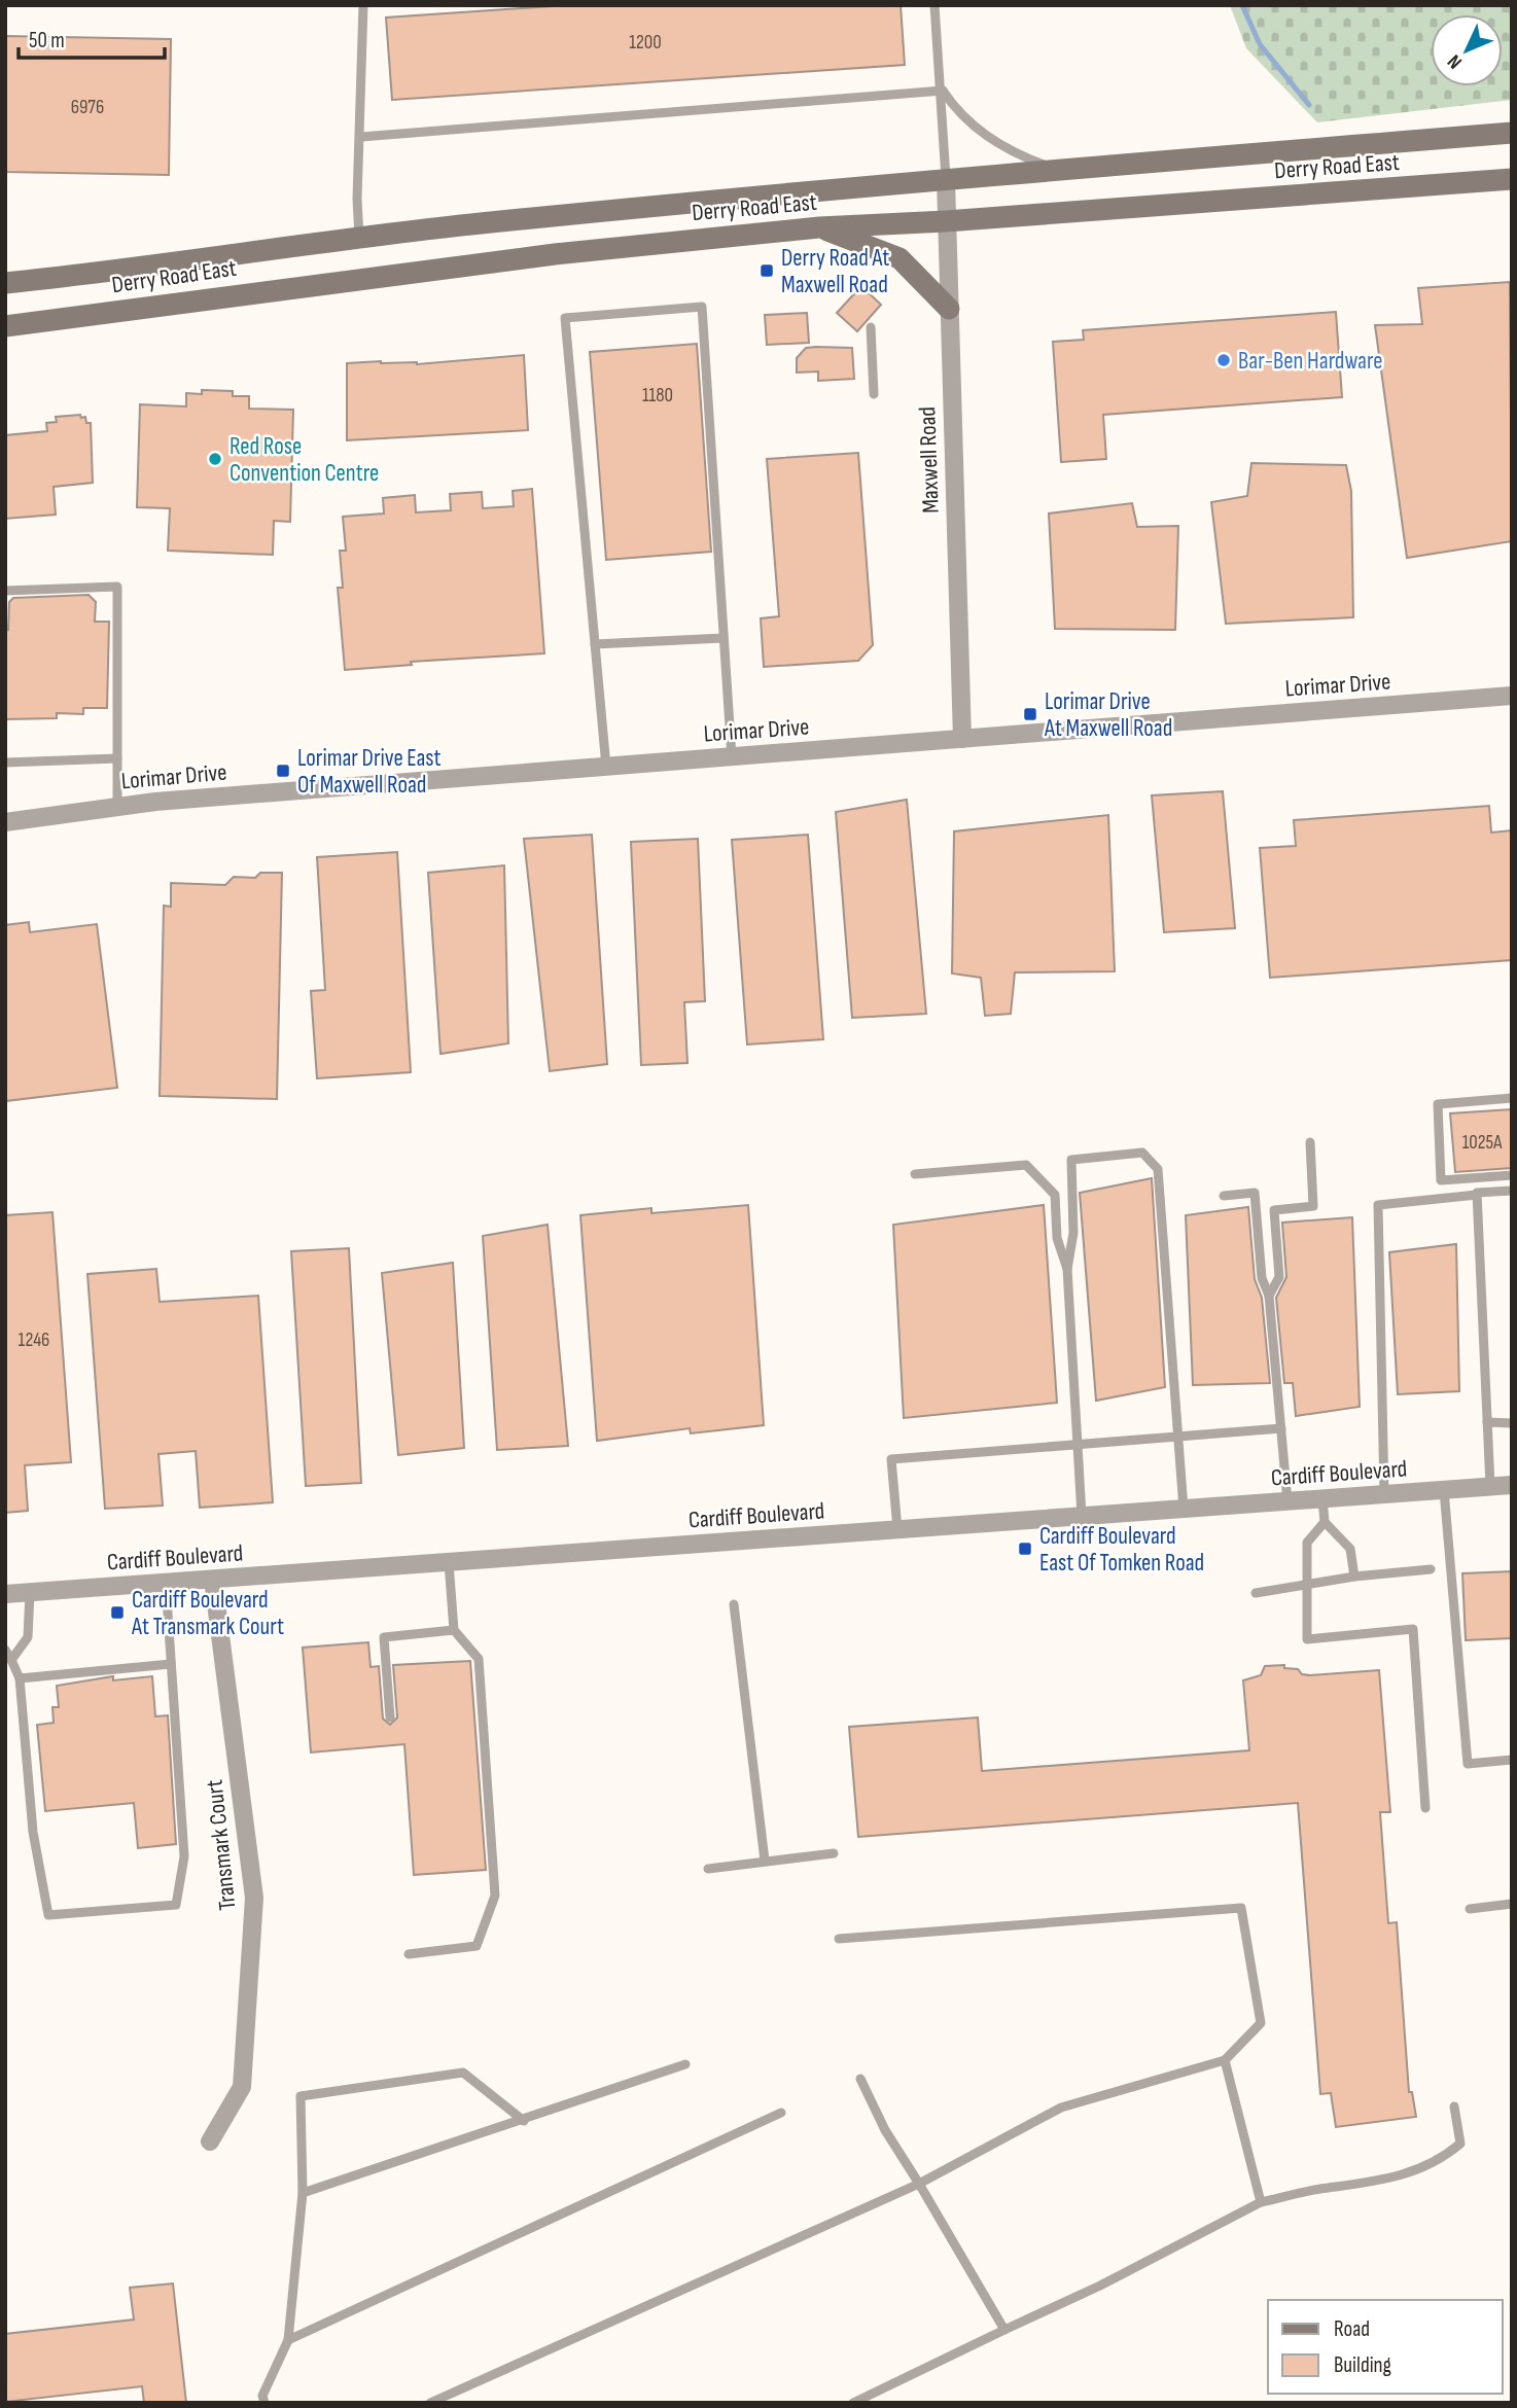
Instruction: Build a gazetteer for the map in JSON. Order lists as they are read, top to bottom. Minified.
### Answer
{"streets":{"main road":["Derry Road East"],"street":["Maxwell Road","Lorimar Drive","Cardiff Boulevard","Transmark Court"]},"crossings":[["Derry Road East","Maxwell Road"],["Maxwell Road","Lorimar Drive"],["Cardiff Boulevard","Transmark Court"]],"places":{"transit":["Derry Road At Maxwell Road","Lorimar Drive At Maxwell Road","Lorimar Drive East Of Maxwell Road","Cardiff Boulevard East Of Tomken Road","Cardiff Boulevard At Transmark Court"],"other":["Bar-Ben Hardware","Red Rose Convention Centre"]},"house_numbers":["1200","6976","1180","1025A","1246"],"legend":["Road","Building"],"scale_bar":"50 m","north":"bottom left"}
